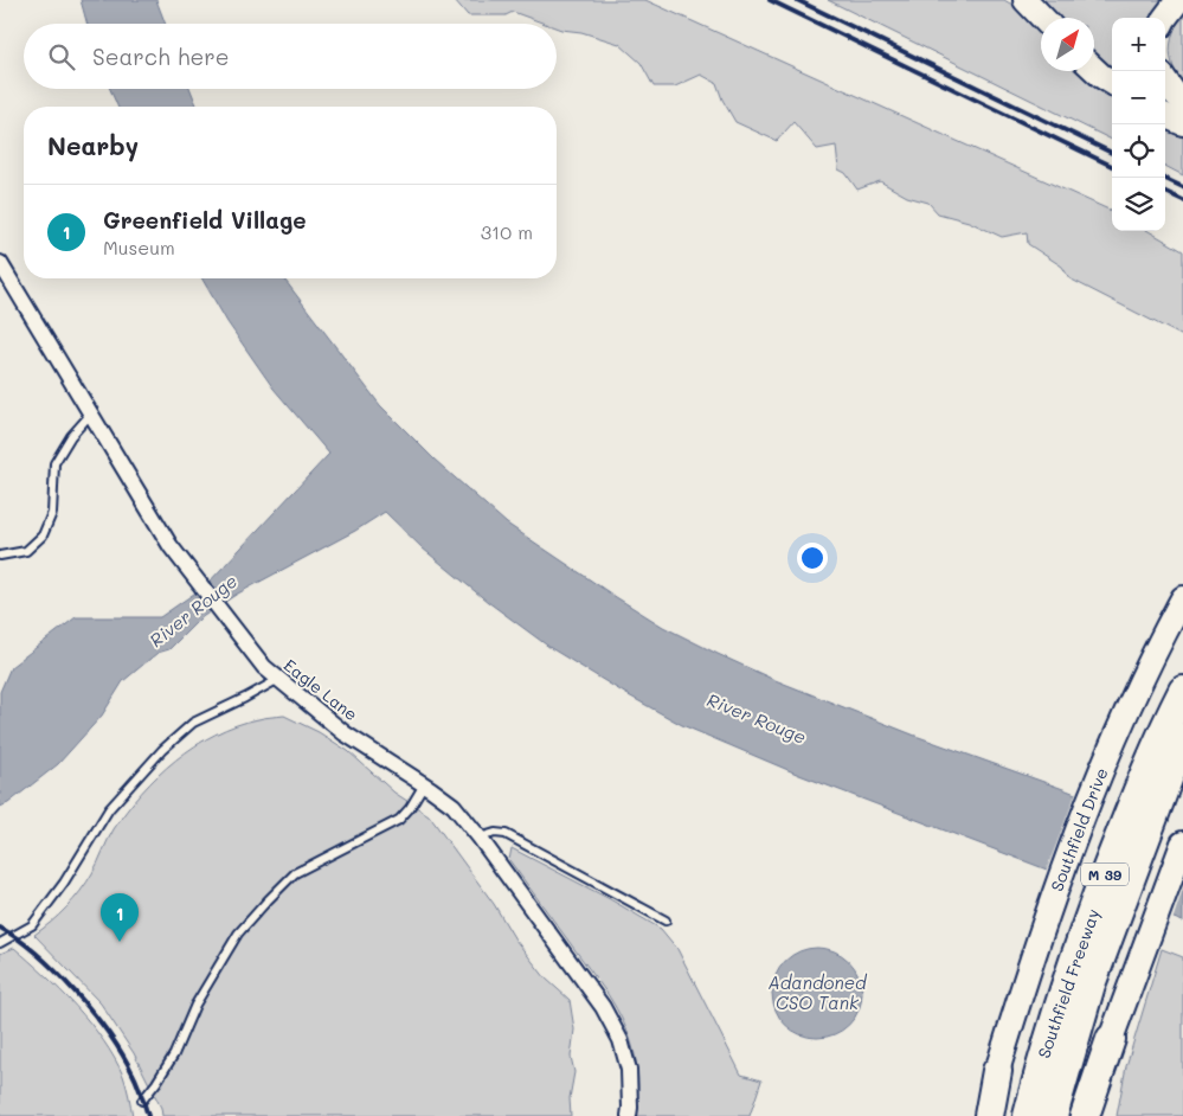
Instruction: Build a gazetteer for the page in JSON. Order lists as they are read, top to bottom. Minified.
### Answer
{"streets":{"highway":["M 39","Southfield Freeway"],"main road":["Southfield Drive"],"street":["Eagle Lane"]},"water":["River Rouge","Adandoned CSO Tank"],"north":"top right","page":{"map_buttons":["+","−"],"search":"Search here","heading":"Nearby","list":[{"mark":"1","name":"Greenfield Village","note":"Museum","value":"310 m"}],"pins":"1"}}
